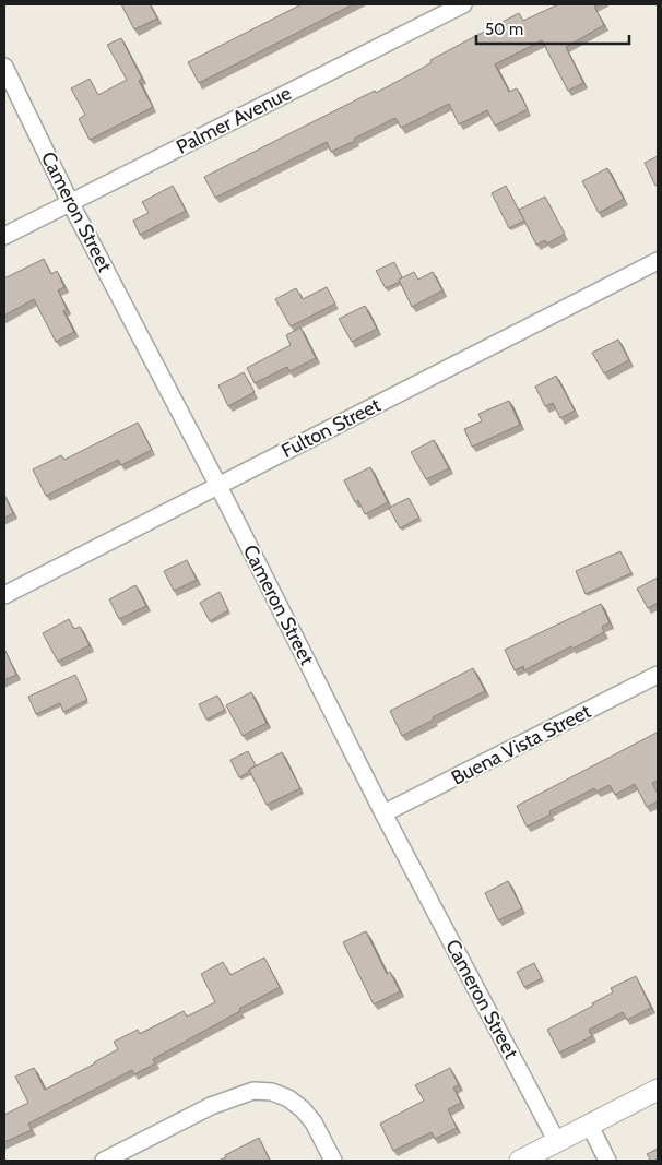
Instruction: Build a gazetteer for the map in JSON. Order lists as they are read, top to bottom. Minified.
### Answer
{"streets":{"street":["Palmer Avenue","Cameron Street","Fulton Street","Buena Vista Street"]},"crossings":[["Palmer Avenue","Cameron Street"],["Cameron Street","Fulton Street"],["Cameron Street","Buena Vista Street"]],"scale_bar":"50 m"}
